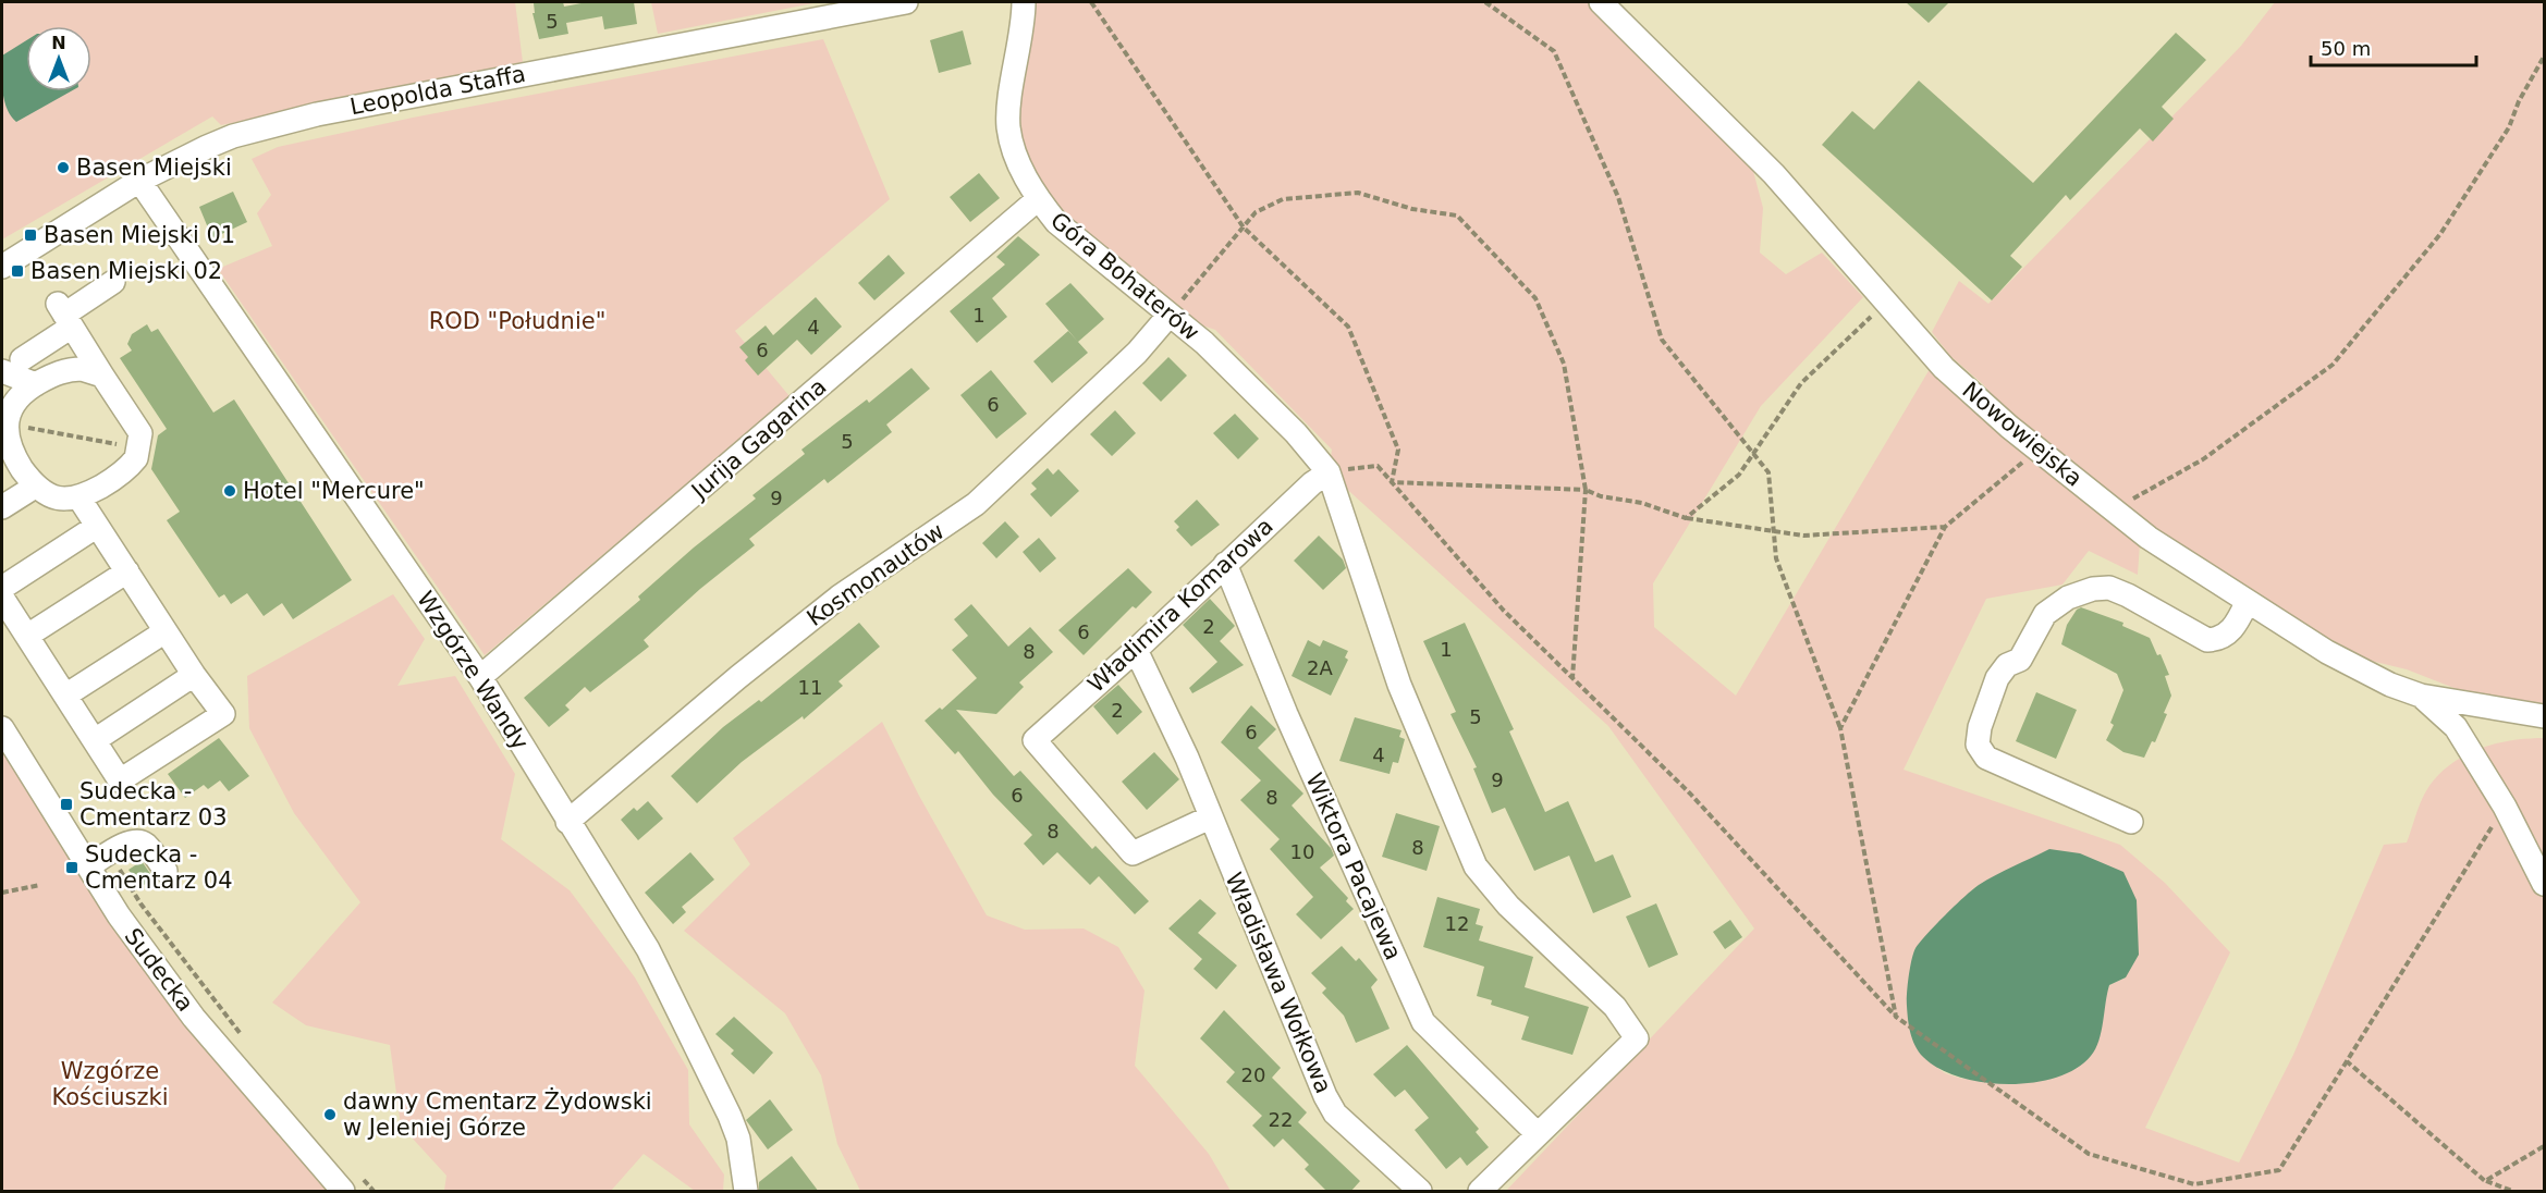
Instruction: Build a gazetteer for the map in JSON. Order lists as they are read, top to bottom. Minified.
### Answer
{"streets":{"street":["Leopolda Staffa","Góra Bohaterów","Nowowiejska","Jurija Gagarina","Kosmonautów","Władimira Komarowa","Wzgórze Wandy","Wiktora Pacajewa","Sudecka","Władisława Wołkowa"]},"crossings":[["Leopolda Staffa","Wzgórze Wandy"],["Góra Bohaterów","Jurija Gagarina"],["Góra Bohaterów","Kosmonautów"],["Góra Bohaterów","Władimira Komarowa"],["Jurija Gagarina","Wzgórze Wandy"],["Kosmonautów","Wzgórze Wandy"],["Władimira Komarowa","Wiktora Pacajewa"],["Władimira Komarowa","Władisława Wołkowa"]],"parks":["ROD \"Południe\"","Wzgórze Kościuszki"],"places":{"other":["Basen Miejski","Hotel \"Mercure\"","dawny Cmentarz Żydowski w Jeleniej Górze"],"transit":["Basen Miejski 01","Basen Miejski 02","Sudecka - Cmentarz 03","Sudecka - Cmentarz 04"]},"house_numbers":["5","1","4","6","6","5","9","2","6","1","8","2A","11","2","5","6","4","9","6","8","8","8","10","12","20","22"],"scale_bar":"50 m","north":"top"}
